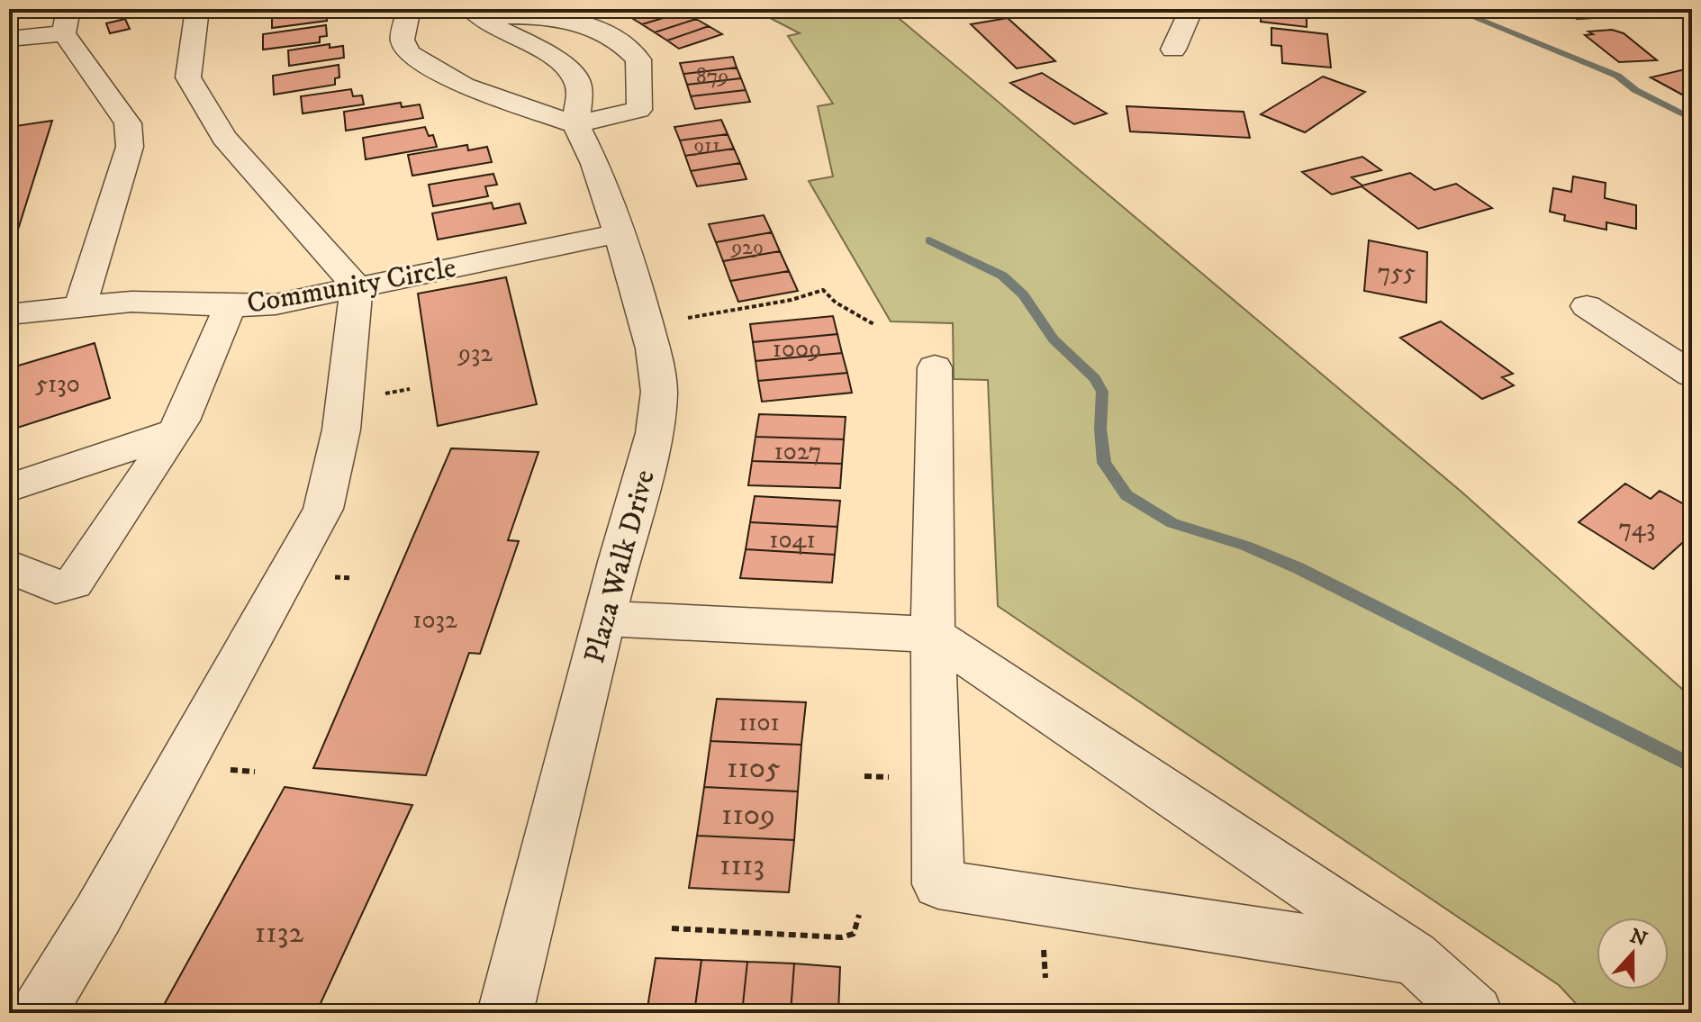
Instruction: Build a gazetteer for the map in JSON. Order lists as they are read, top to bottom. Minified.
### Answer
{"streets":{"street":["Community Circle","Plaza Walk Drive"]},"crossings":[["Community Circle","Plaza Walk Drive"]],"house_numbers":["879","911","929","755","1009","932","5130","1027","743","1041","1032","1101","1105","1109","1113","1132"],"north":"top"}
